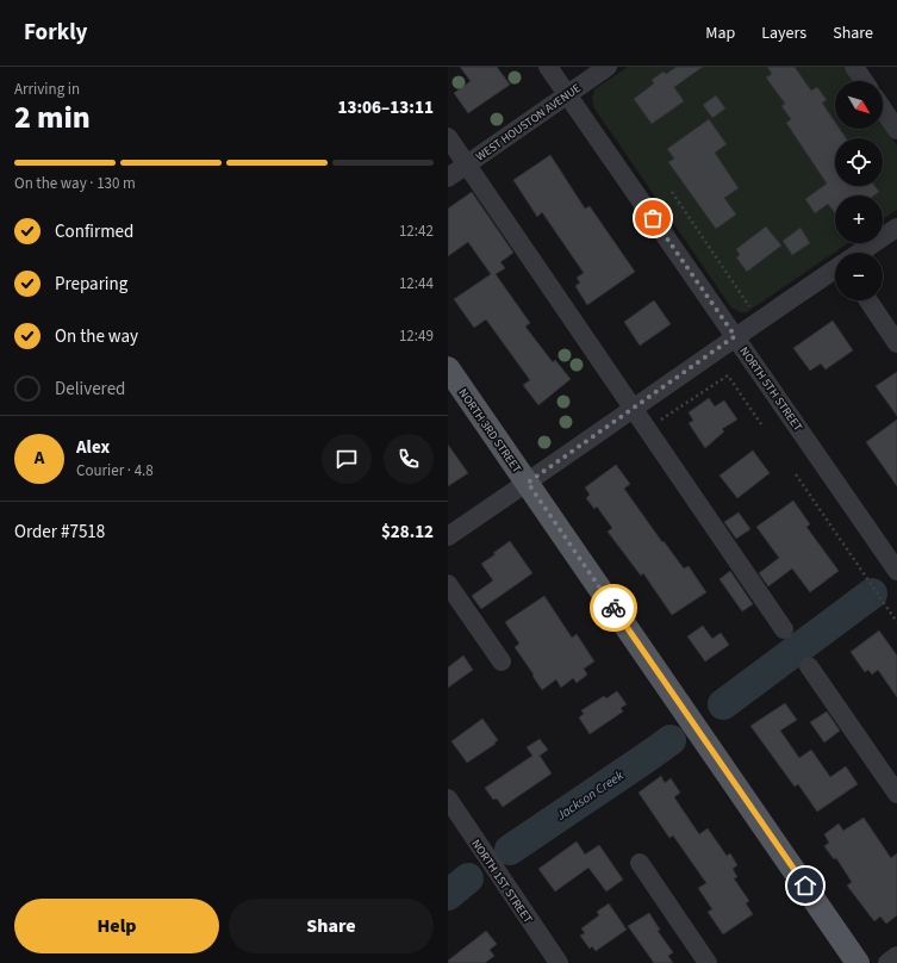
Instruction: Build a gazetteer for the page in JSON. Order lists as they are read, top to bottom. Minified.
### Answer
{"streets":{"main road":["NORTH 3RD STREET"],"street":["WEST HOUSTON AVENUE","NORTH 5TH STREET","NORTH 1ST STREET"]},"crossings":[["WEST HOUSTON AVENUE","NORTH 5TH STREET"]],"water":["Jackson Creek"],"north":"bottom right","page":{"header":"Forkly","nav":["Map","Layers","Share"],"heading":["2 min","Arriving in","13:06–13:11"],"panel":["Alex","Courier · 4.8","Order #7518","$28.12"],"map_buttons":["+","−"],"bar":"On the way · 130 m","list":[["Confirmed","12:42"],["Preparing","12:44"],["On the way","12:49"],"Delivered"],"round":"A","buttons":["Help","Share"]}}
